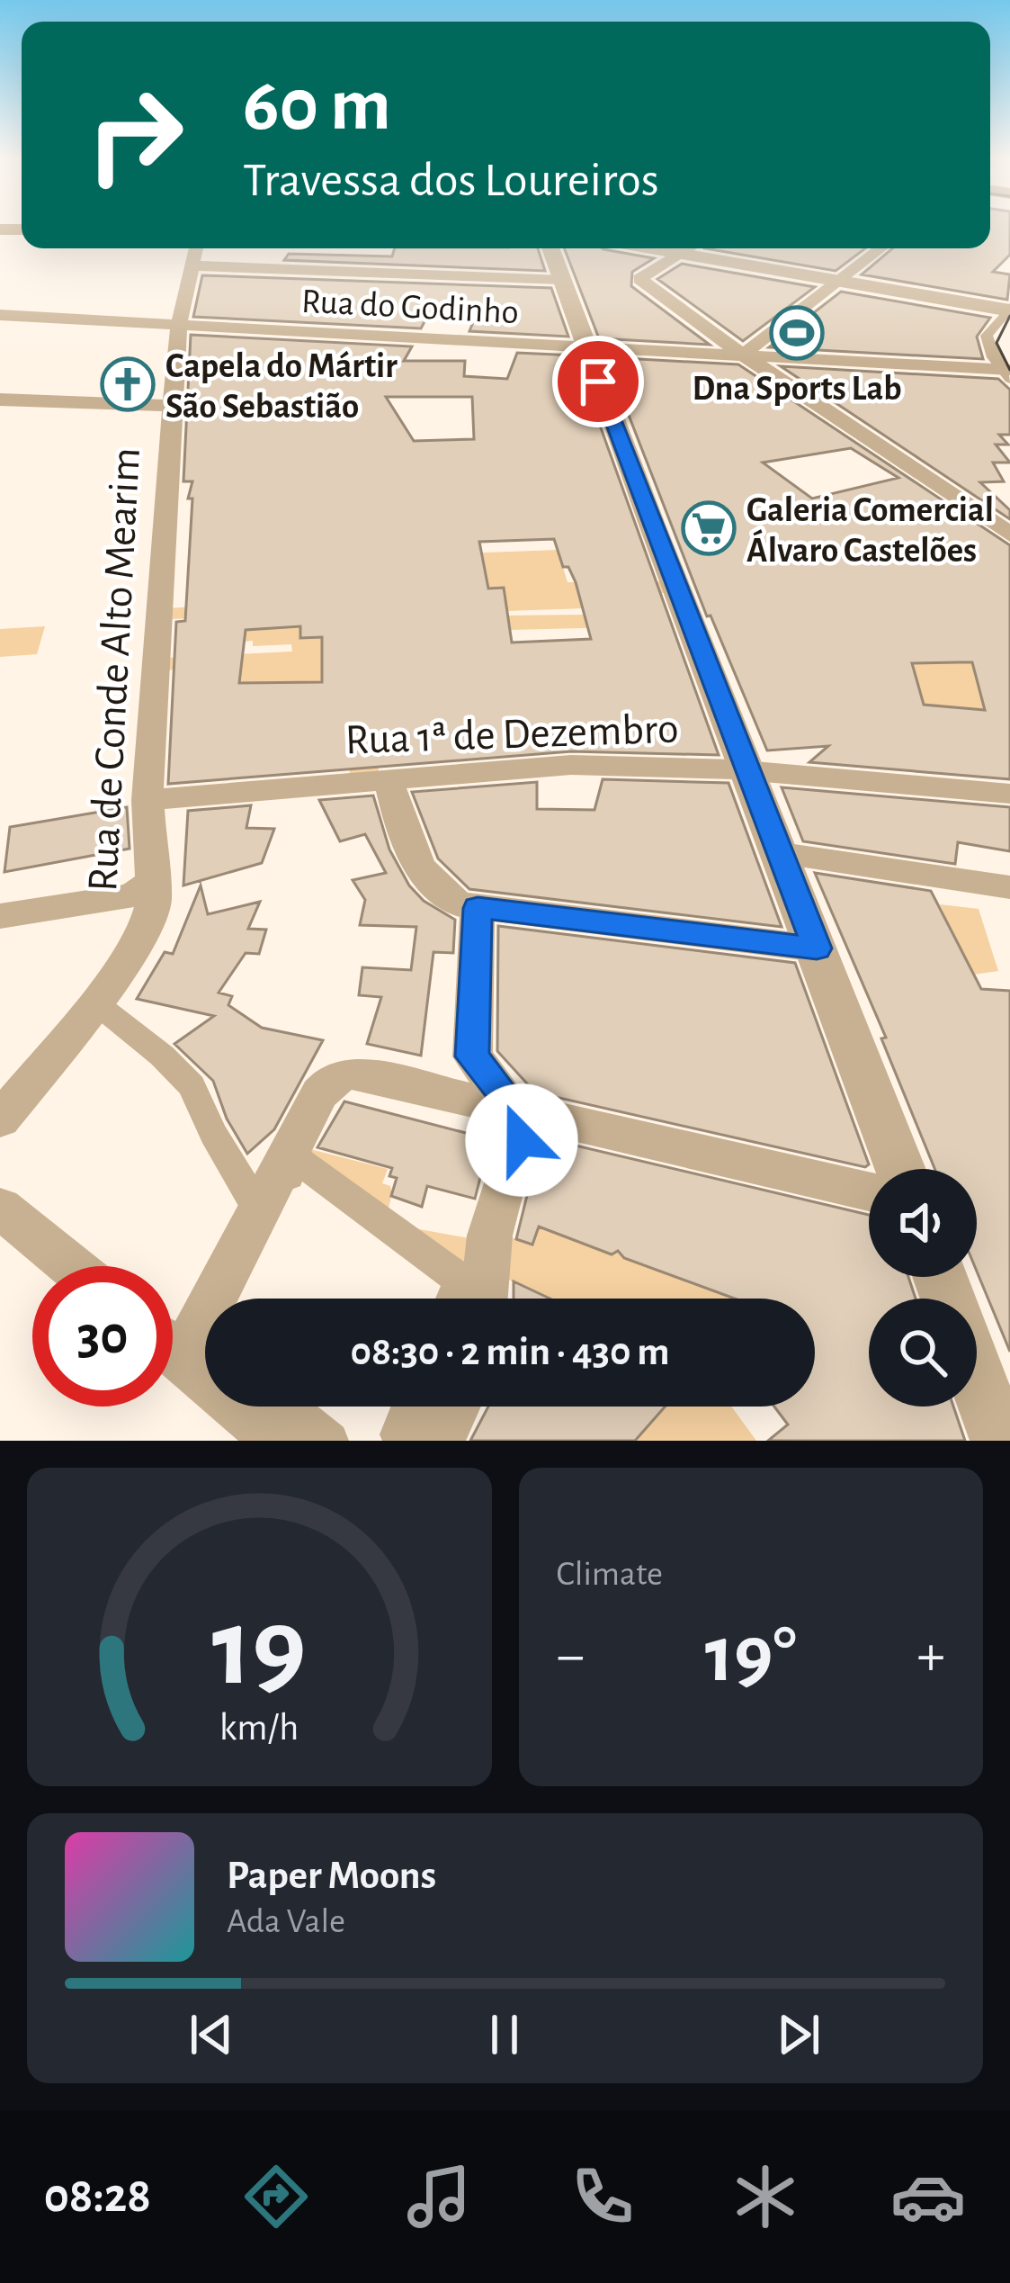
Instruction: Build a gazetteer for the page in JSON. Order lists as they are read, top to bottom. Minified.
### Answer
{"streets":{"street":["Rua do Godinho","Rua de Conde Alto Mearim","Rua 1ª de Dezembro"]},"crossings":[["Rua do Godinho","Rua de Conde Alto Mearim"],["Rua de Conde Alto Mearim","Rua 1ª de Dezembro"]],"places":{"sports":["Dna Sports Lab"],"church":["Capela do Mártir São Sebastião"],"supermarket":["Galeria Comercial Álvaro Castelões"]},"page":{"turn":["60 m","Travessa dos Loureiros"],"limit":"30","trip":"08:30 · 2 min · 430 m","tile":"Climate","heat":["−","19°","+"],"song":["Paper Moons","Ada Vale"],"tabs":"08:28","gauge":["19","km/h"]}}
